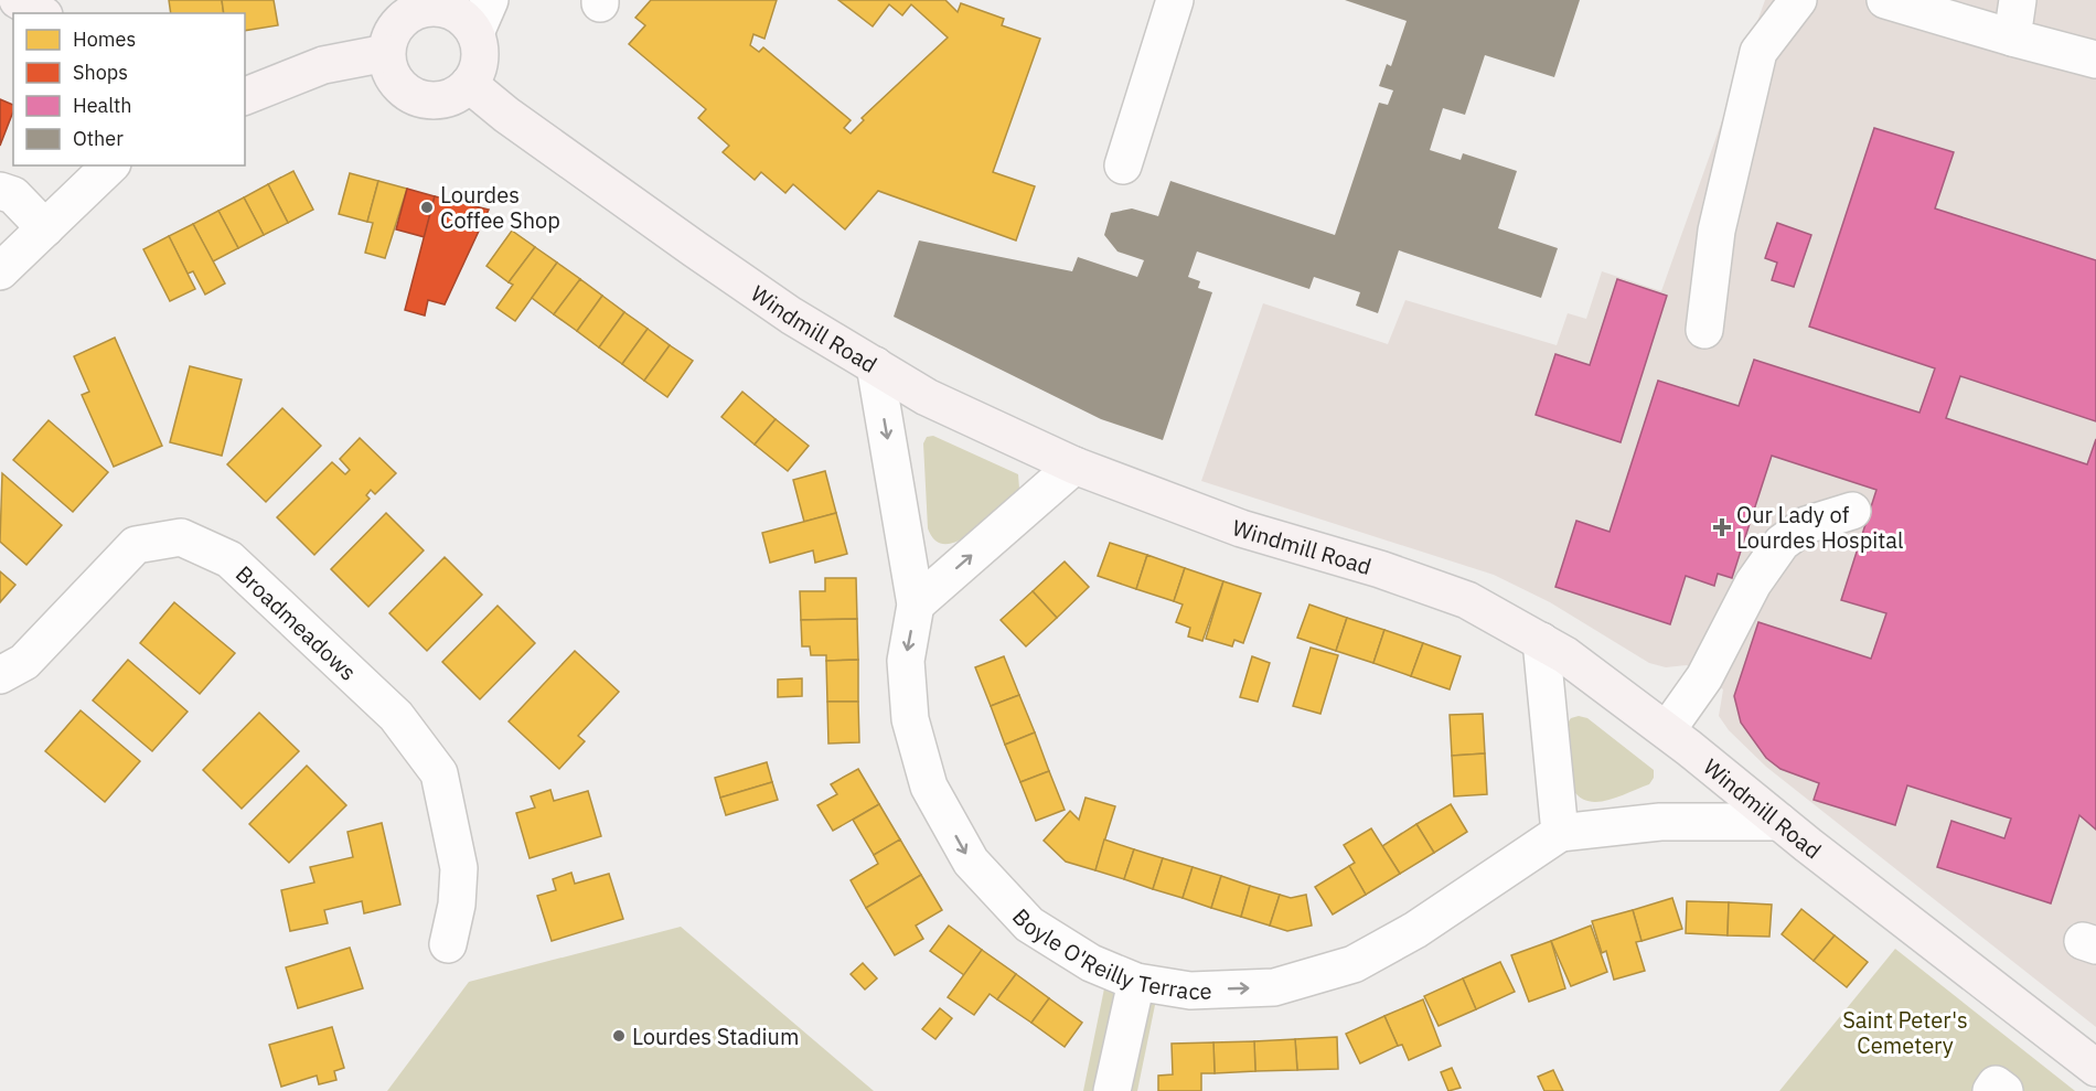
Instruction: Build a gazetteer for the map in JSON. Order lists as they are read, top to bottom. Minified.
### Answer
{"streets":{"main road":["Windmill Road"],"street":["Broadmeadows","Boyle O'Reilly Terrace"]},"crossings":[["Windmill Road","Boyle O'Reilly Terrace"]],"parks":["Saint Peter's Cemetery"],"places":{"other":["Lourdes Coffee Shop","Lourdes Stadium"],"health":["Our Lady of Lourdes Hospital"]},"legend":["Homes","Shops","Health","Other"]}
